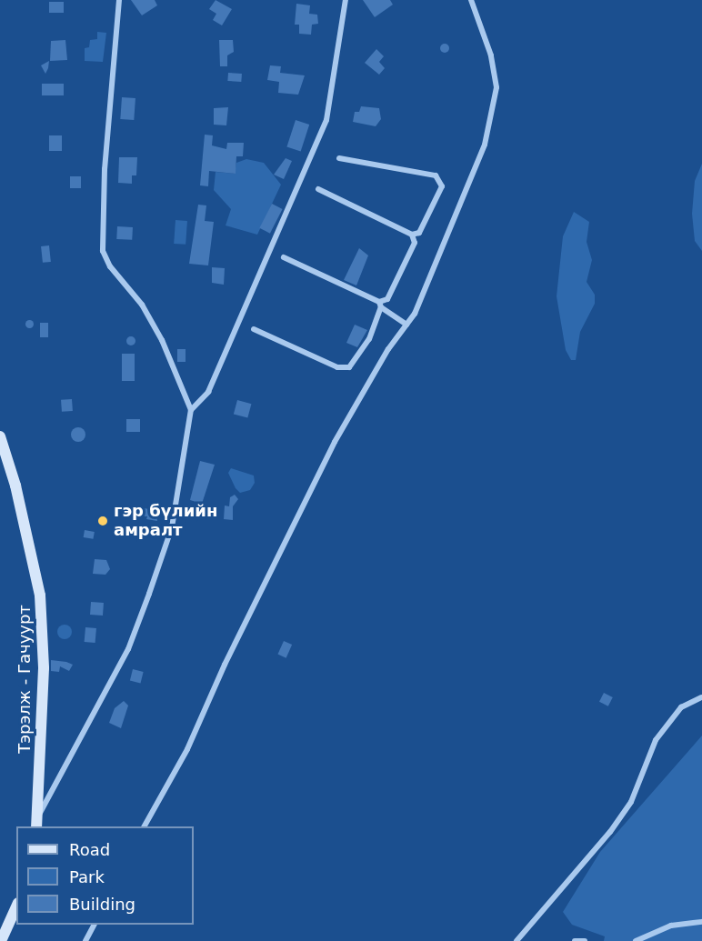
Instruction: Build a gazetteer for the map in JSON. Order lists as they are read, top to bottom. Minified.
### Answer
{"streets":{"main road":["Тэрэлж - Гачуурт"]},"places":["гэр бүлийн амралт"],"legend":["Road","Park","Building"]}
